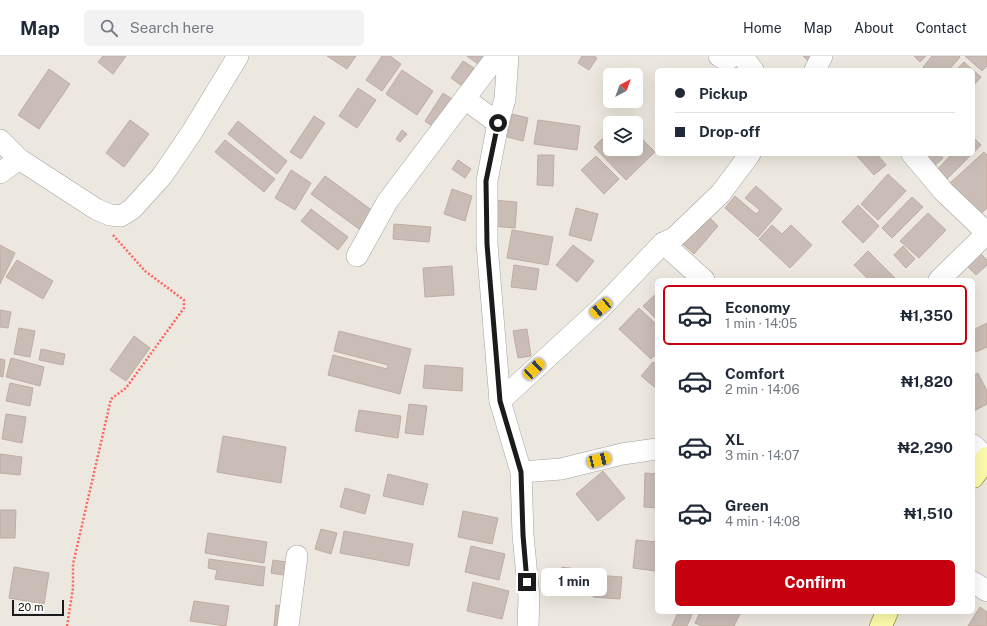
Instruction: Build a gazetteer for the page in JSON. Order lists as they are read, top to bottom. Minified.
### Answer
{"scale_bar":"20 m","north":"top right","page":{"header":"Map","search":"Search here","nav":["Home","Map","About","Contact"],"banner":["Pickup","Drop-off"],"list":[{"name":"Economy","note":"1 min · 14:05","value":"₦1,350"},{"name":"Comfort","note":"2 min · 14:06","value":"₦1,820"},{"name":"XL","note":"3 min · 14:07","value":"₦2,290"},{"name":"Green","note":"4 min · 14:08","value":"₦1,510"}],"buttons":"Confirm","bubble":"1 min","scale":"20 m"}}
